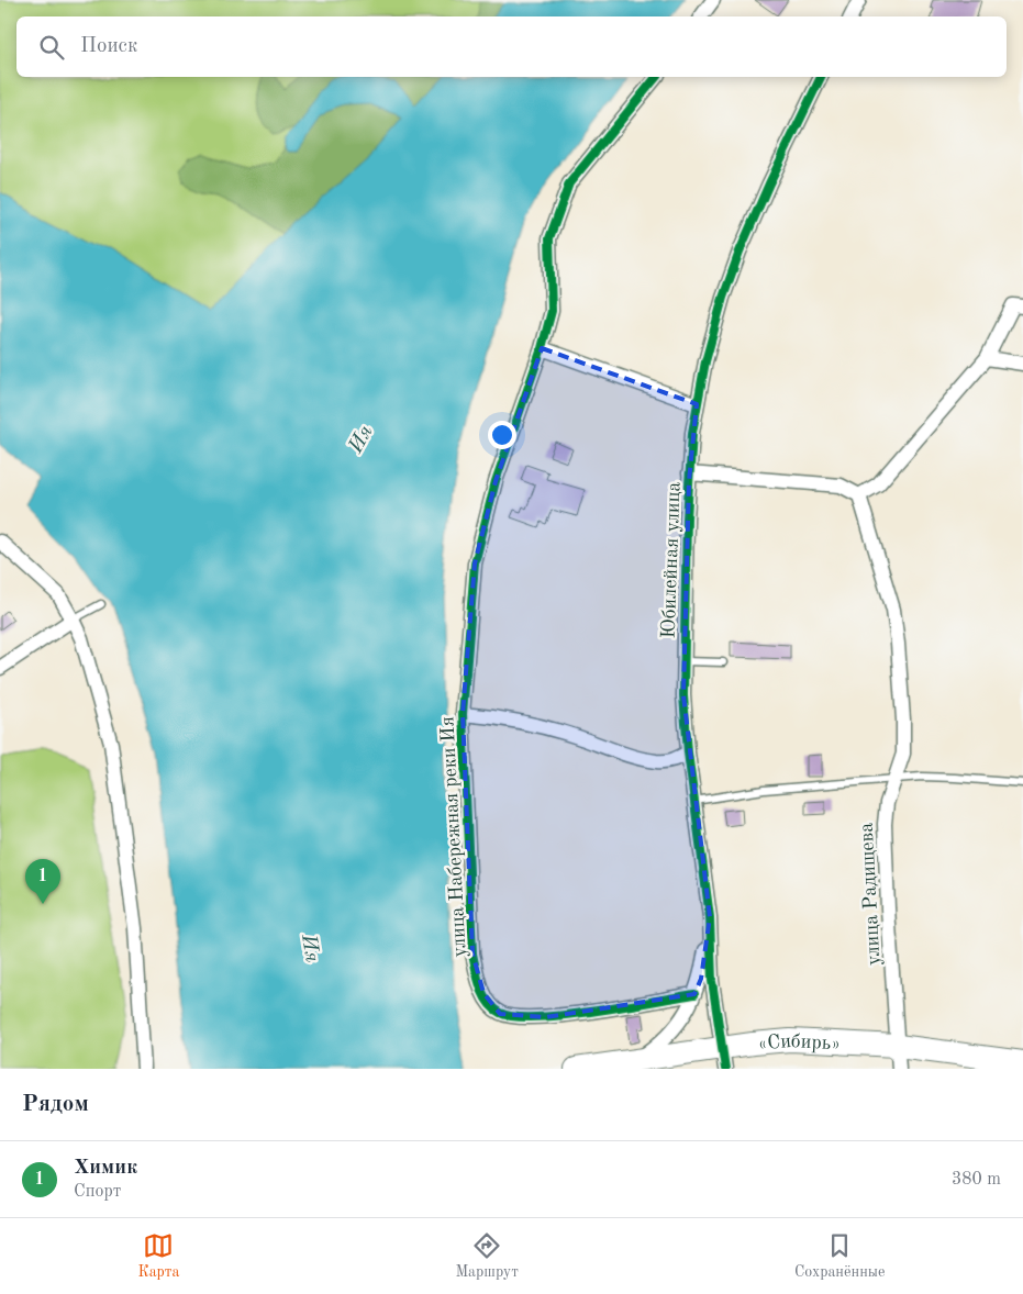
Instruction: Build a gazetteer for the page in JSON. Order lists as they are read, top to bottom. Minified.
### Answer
{"streets":{"highway":["«Сибирь»"],"street":["Юбилейная улица","улица Набережная реки Ия","улица Радищева"]},"crossings":[["Юбилейная улица","«Сибирь»"],["улица Радищева","«Сибирь»"]],"water":["Ия"],"page":{"search":"Поиск","pins":"1","heading":"Рядом","list":[{"mark":"1","name":"Химик","note":"Спорт","value":"380 m"}],"nav":["Карта","Маршрут","Сохранённые"]}}
